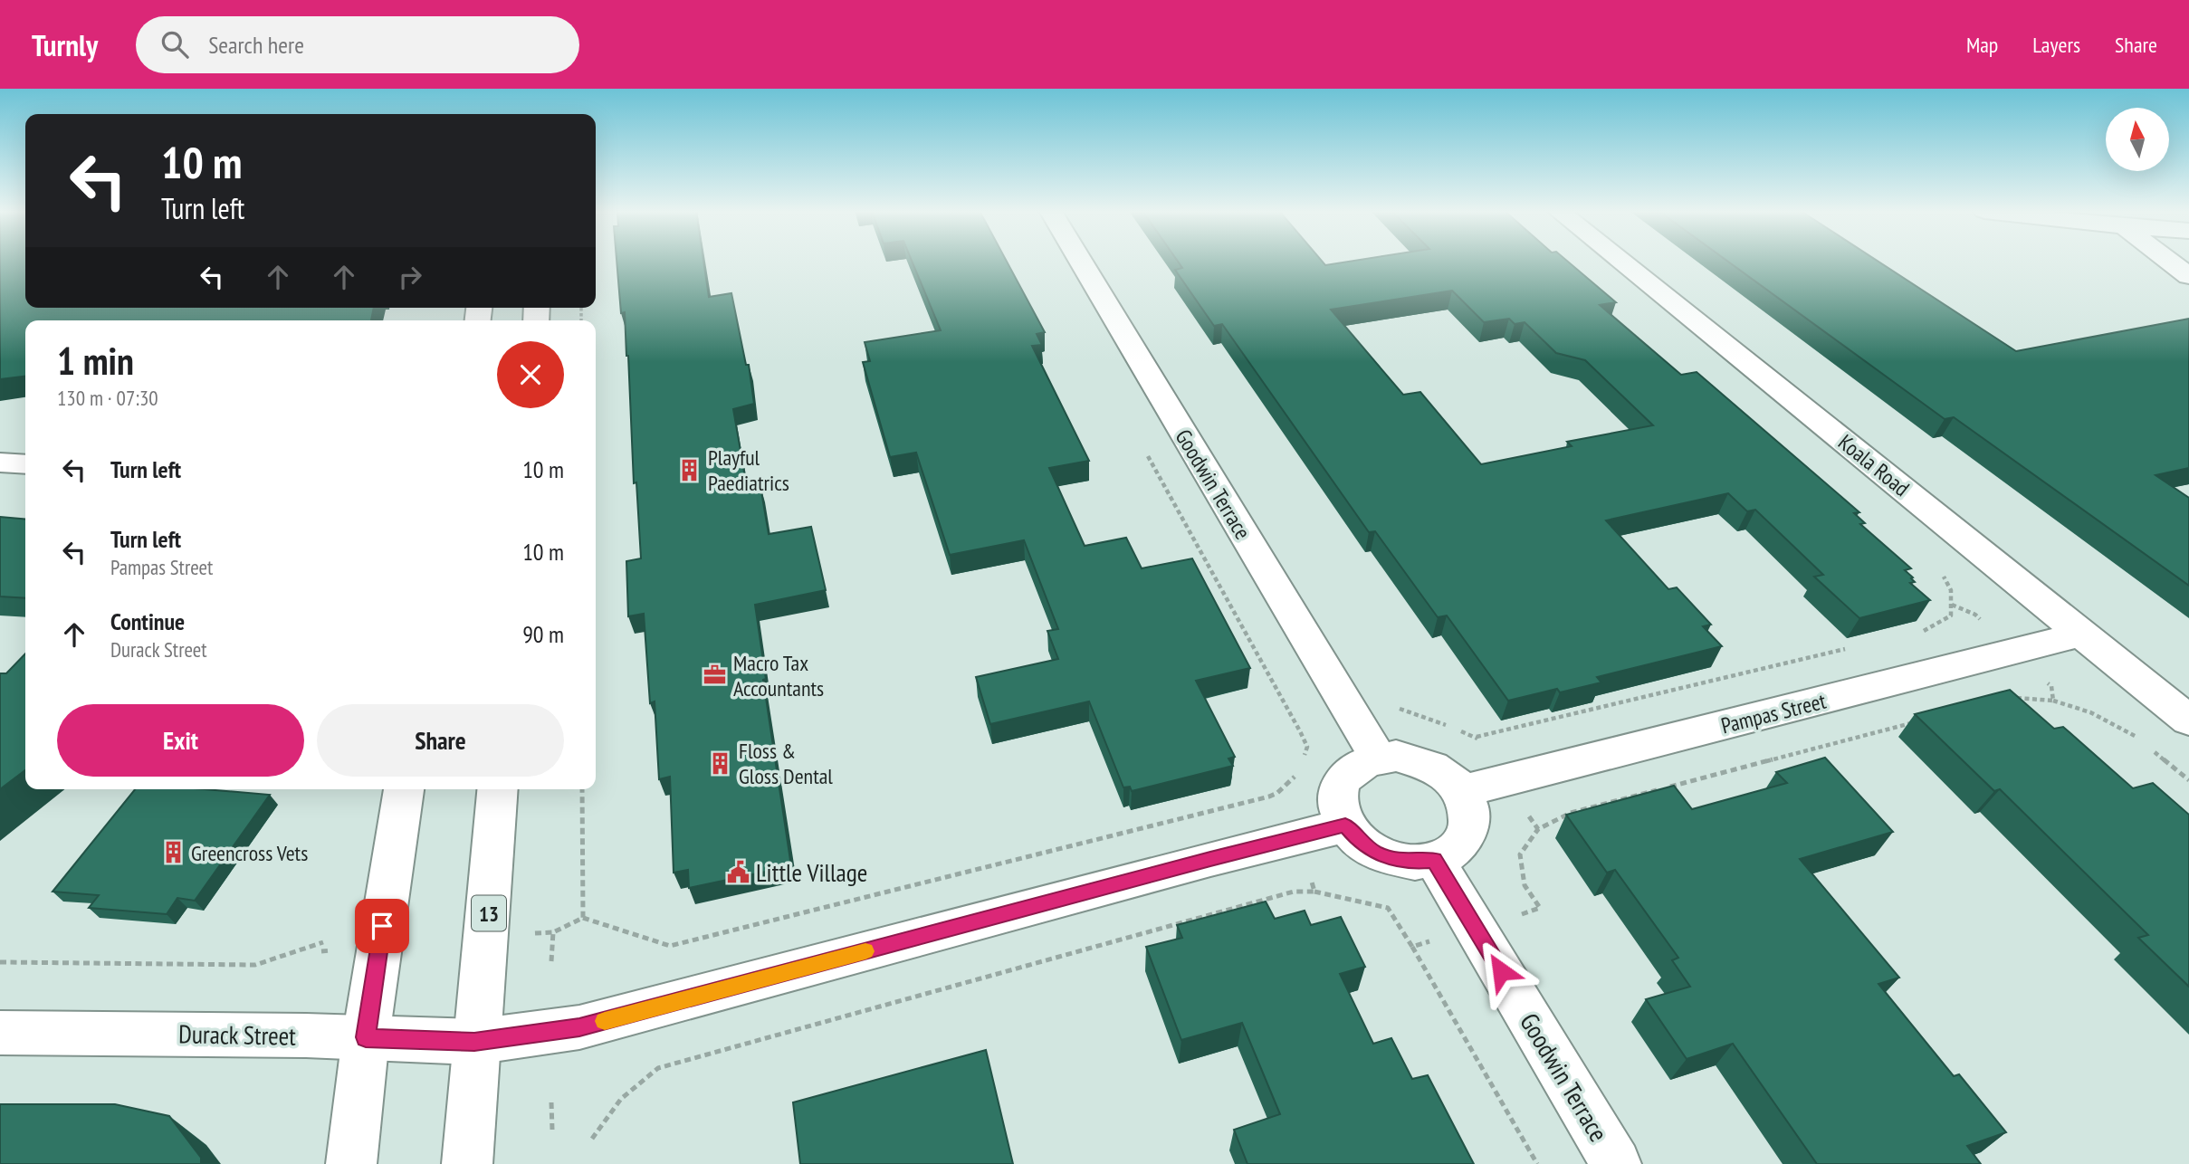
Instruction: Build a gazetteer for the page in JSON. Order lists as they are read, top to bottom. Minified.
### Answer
{"streets":{"main road":["Koala Road","Goodwin Terrace","Pampas Street","13","Durack Street"]},"crossings":[["Koala Road","Pampas Street"],["Goodwin Terrace","Pampas Street"],["13","Durack Street"]],"places":{"building":["Playful Paediatrics","Floss & Gloss Dental","Greencross Vets"],"office":["Macro Tax Accountants"],"public building":["Little Village"]},"north":"top","page":{"header":"Turnly","search":"Search here","nav":["Map","Layers","Share"],"turn":["10 m","Turn left"],"heading":["1 min","130 m · 07:30"],"list":[{"name":"Turn left","value":"10 m"},{"name":"Turn left","note":"Pampas Street","value":"10 m"},{"name":"Continue","note":"Durack Street","value":"90 m"}],"buttons":["Exit","Share"]}}
